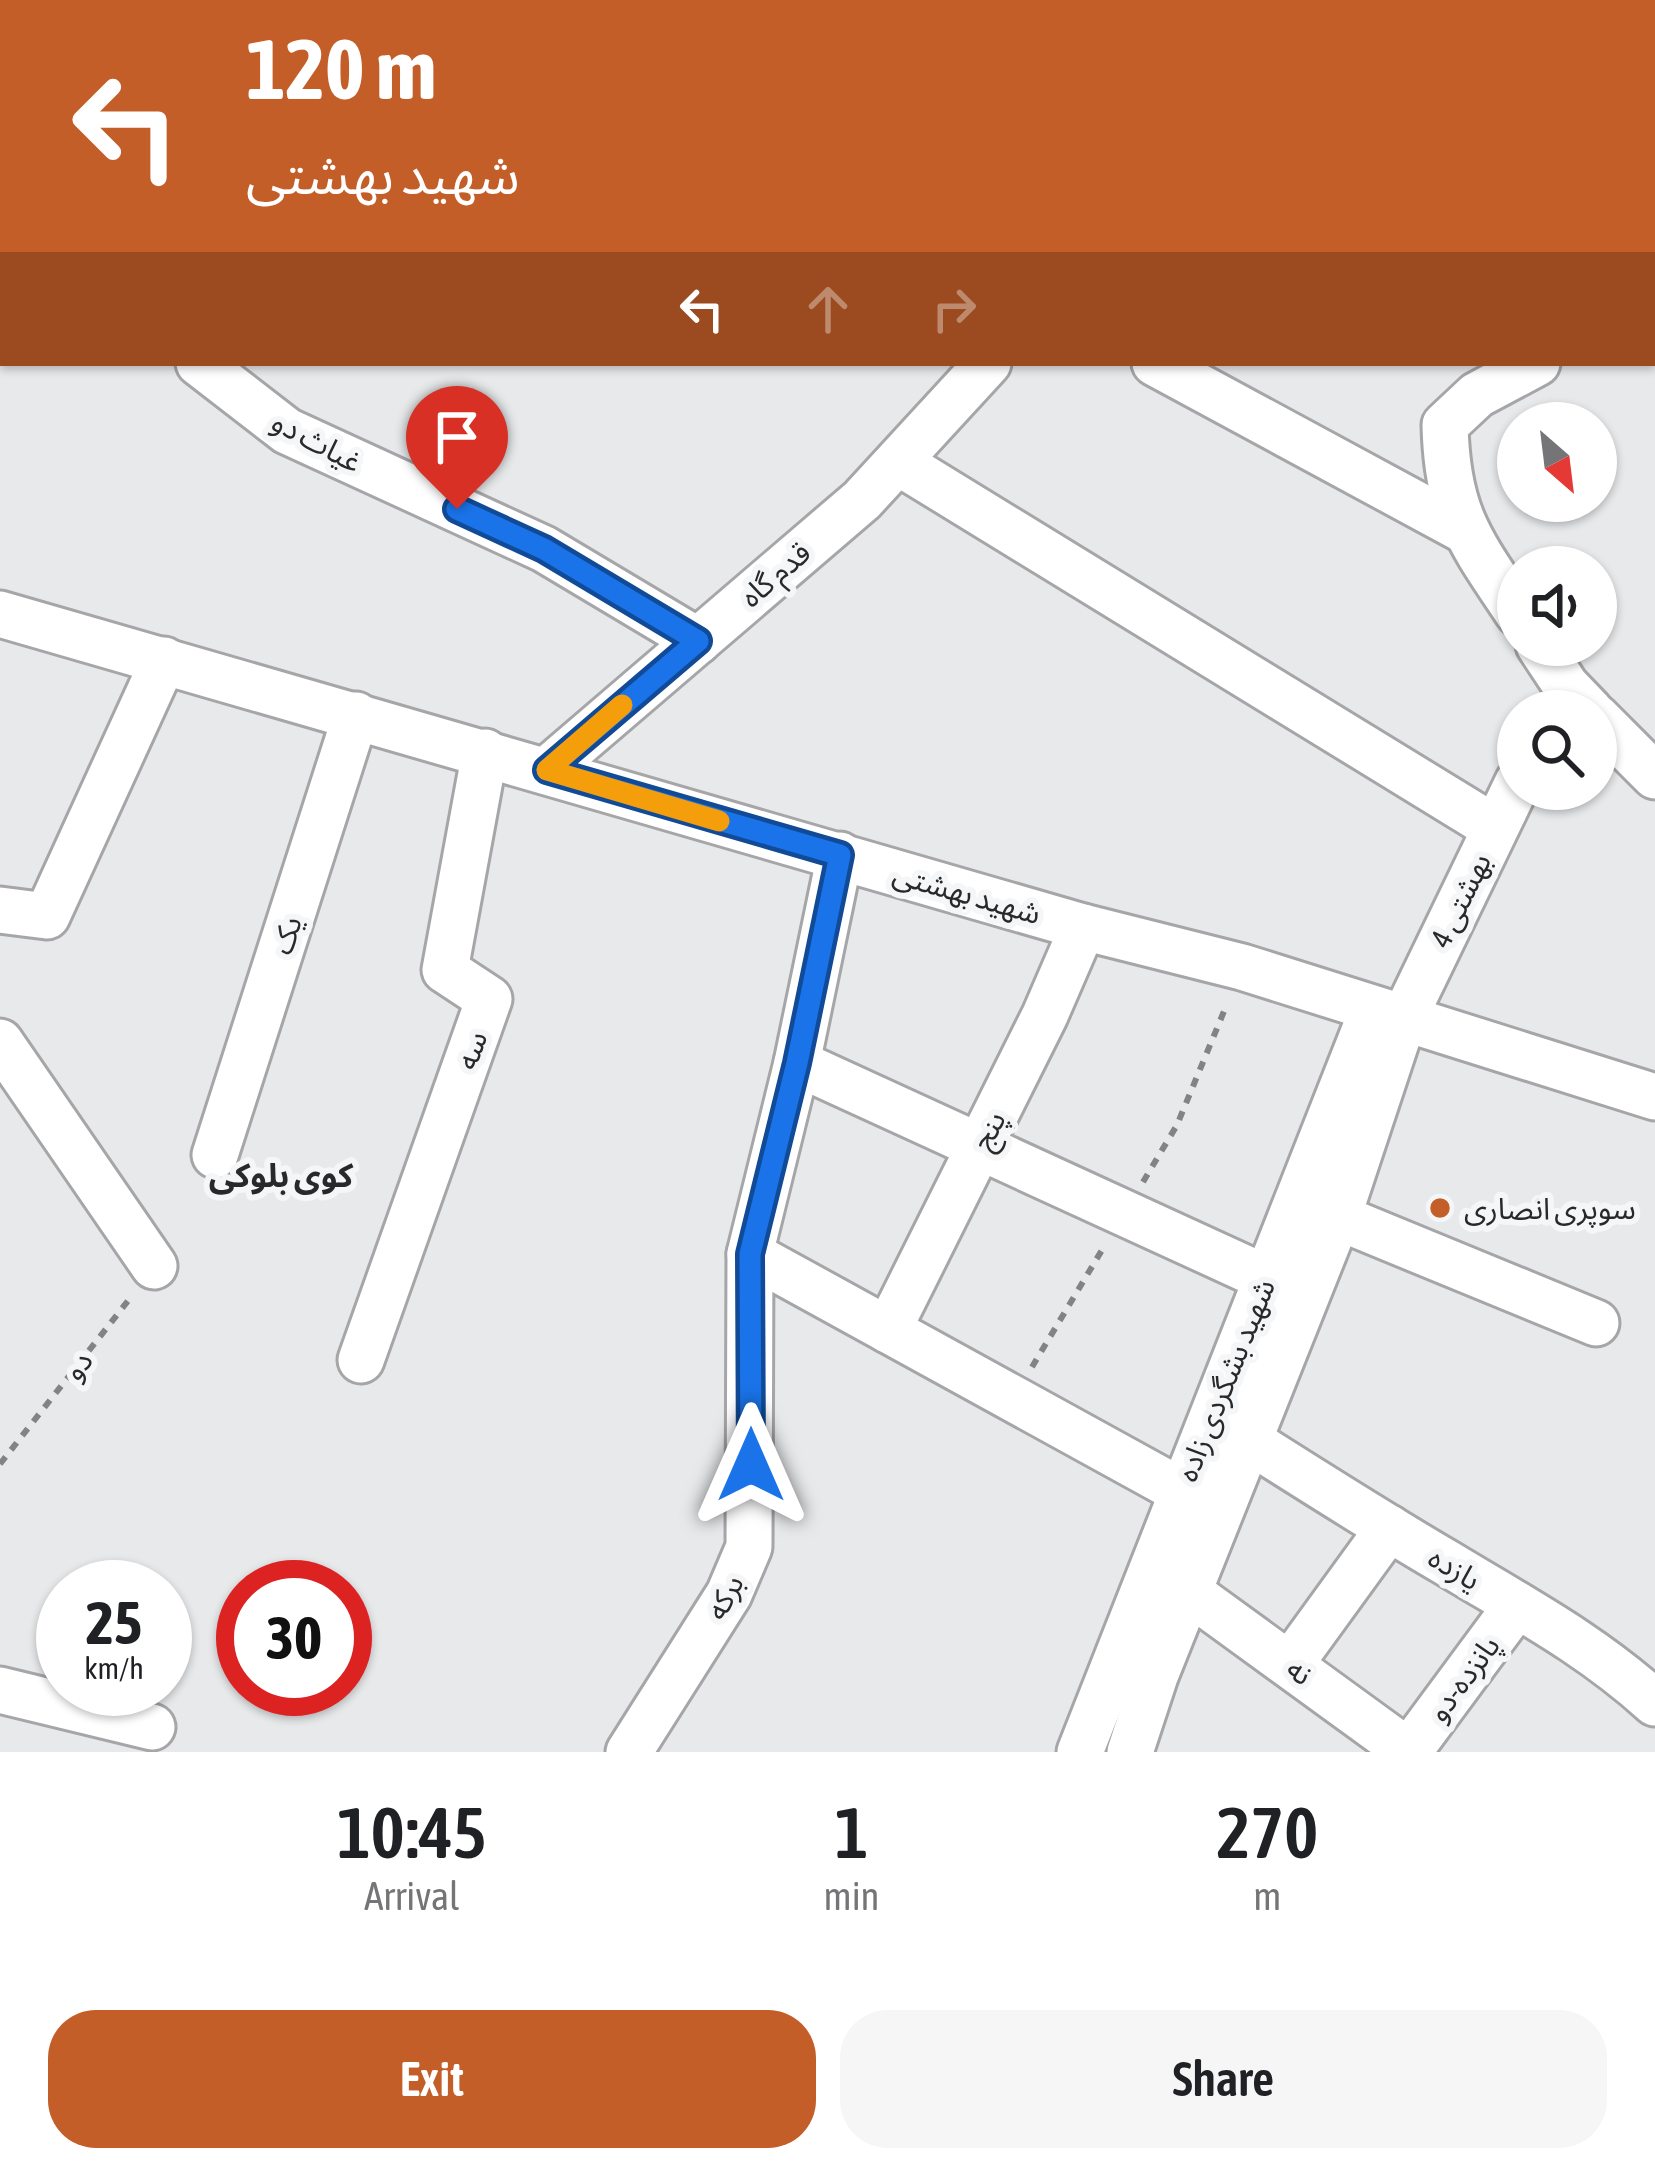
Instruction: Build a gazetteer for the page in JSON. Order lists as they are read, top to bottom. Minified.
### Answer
{"streets":{"street":["غیاث دو","قدم گاه","شهید بهشتی","بهشتی 4","یک","سه","پنج","شهید بشگردی زاده","یازده","برکه","نه","پانزده-دو"],"path":["دو"]},"crossings":[["غیاث دو","قدم گاه"],["قدم گاه","شهید بهشتی"],["شهید بهشتی","بهشتی 4"],["شهید بهشتی","یک"],["شهید بهشتی","سه"],["شهید بهشتی","پنج"],["شهید بهشتی","شهید بشگردی زاده"],["شهید بهشتی","برکه"],["بهشتی 4","شهید بشگردی زاده"],["شهید بشگردی زاده","یازده"],["شهید بشگردی زاده","نه"],["یازده","پانزده-دو"],["نه","پانزده-دو"]],"districts":["کوی بلوکی"],"places":["سوپری انصاری"],"north":"bottom right","page":{"turn":["120 m","شهید بهشتی"],"speed":"25 km/h","limit":"30","eta":["10:45","Arrival","1","min","270","m"],"buttons":["Exit","Share"]}}
